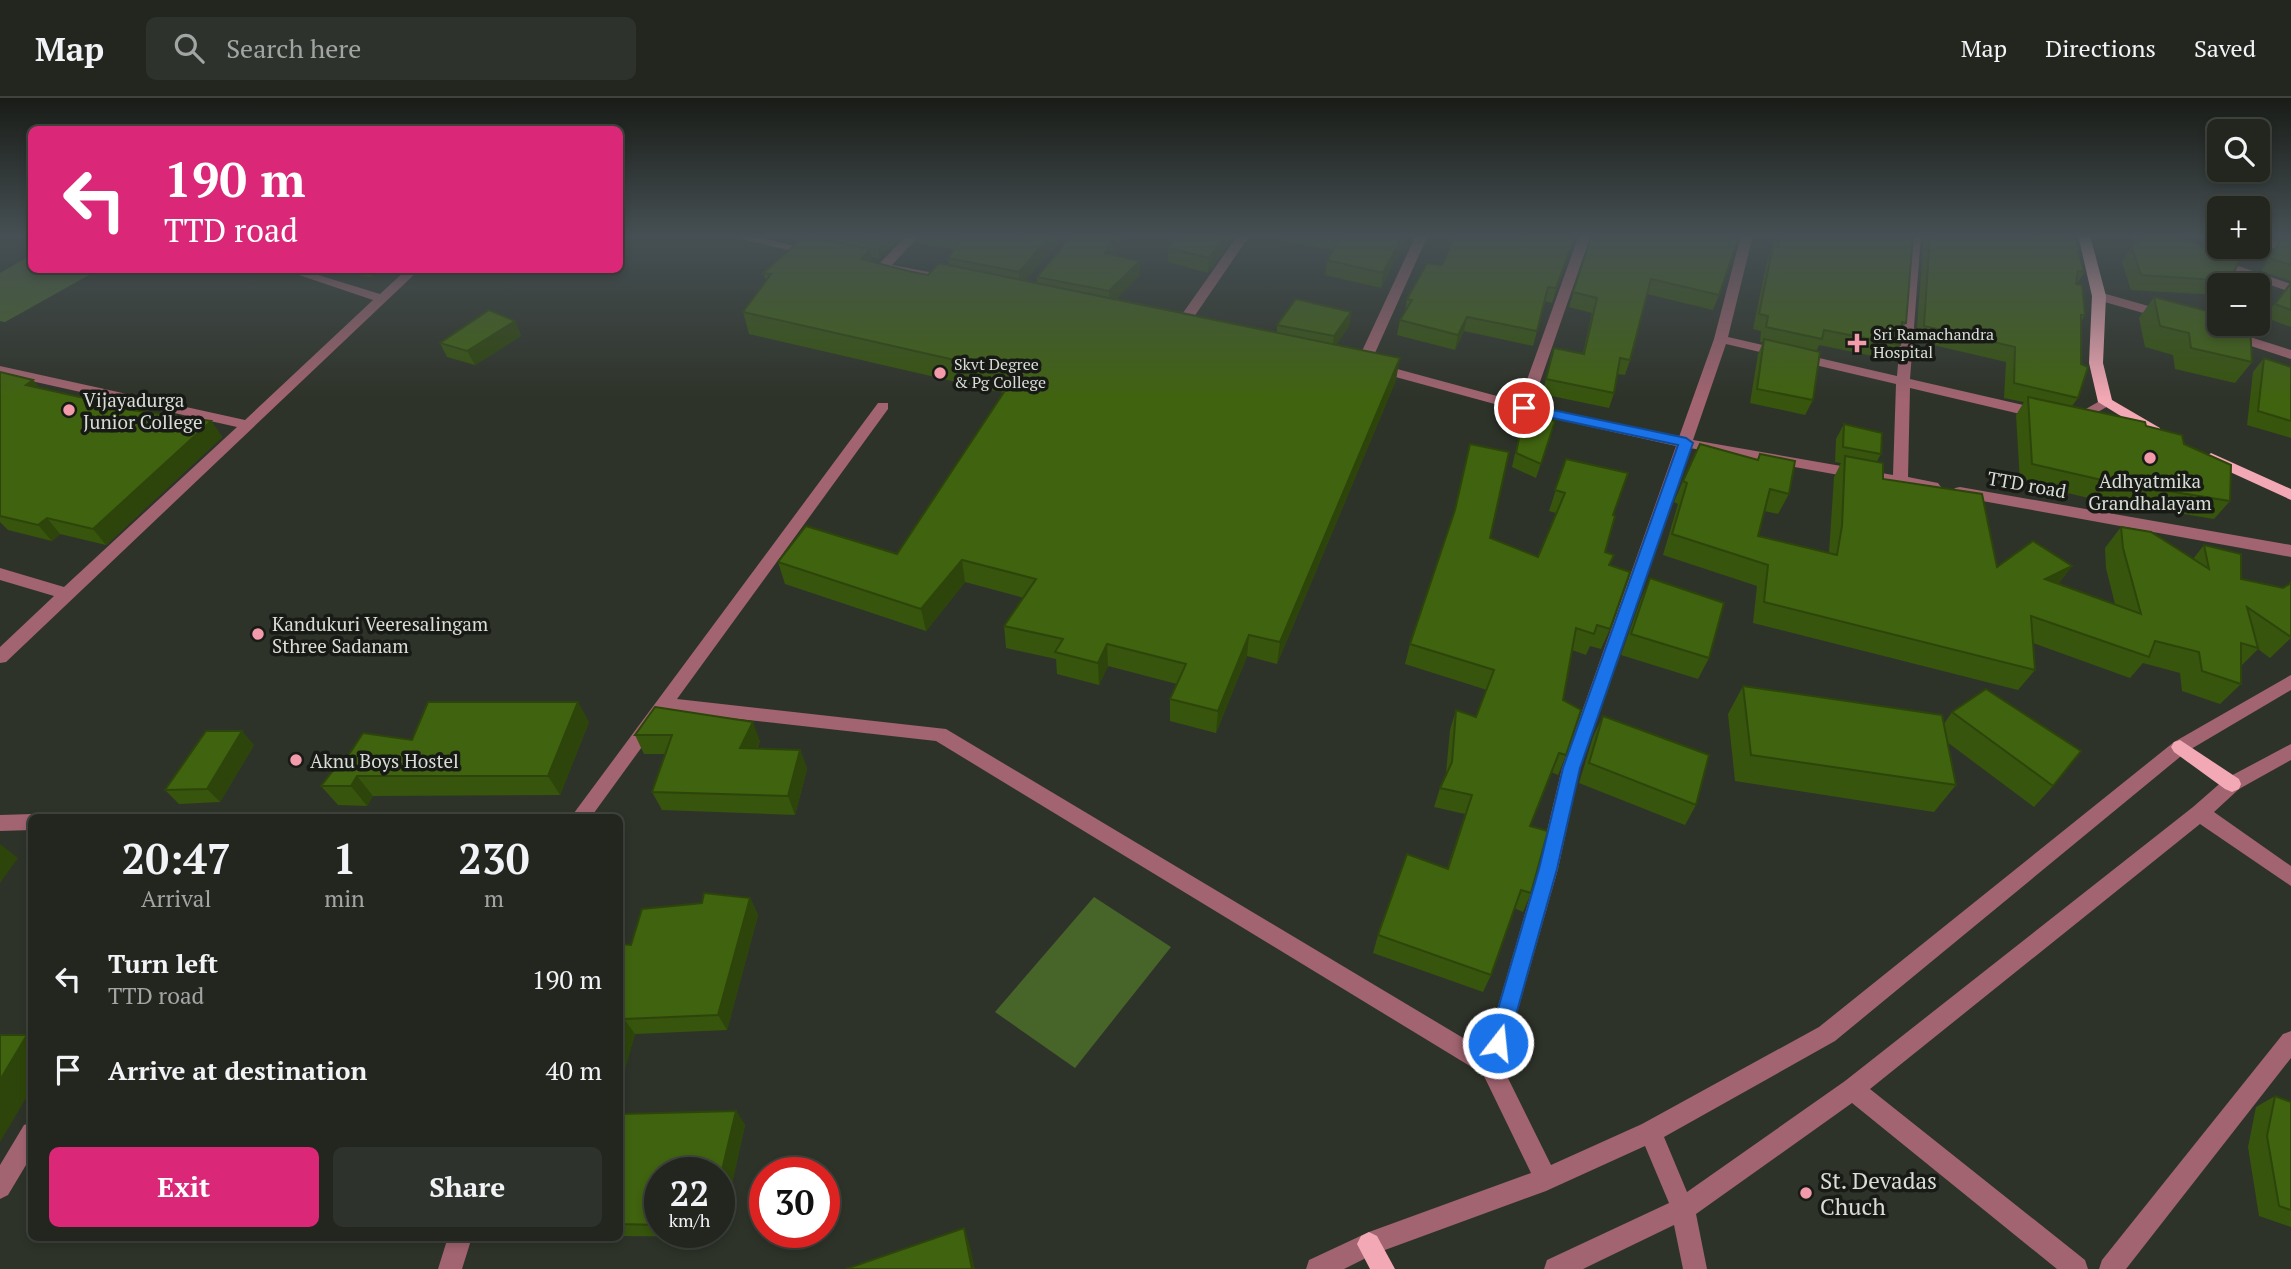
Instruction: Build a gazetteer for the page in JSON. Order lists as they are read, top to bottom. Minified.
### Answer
{"streets":{"street":["TTD road"]},"places":{"health":["Sri Ramachandra Hospital"],"other":["Skvt Degree & Pg College","Vijayadurga Junior College","Adhyatmika Grandhalayam","Kandukuri Veeresalingam Sthree Sadanam","Aknu Boys Hostel","St. Devadas Chuch"]},"page":{"header":"Map","search":"Search here","nav":["Map","Directions","Saved"],"map_buttons":["+","−"],"turn":["190 m","TTD road"],"eta":["20:47","Arrival","1","min","230","m"],"list":[{"name":"Turn left","note":"TTD road","value":"190 m"},{"name":"Arrive at destination","value":"40 m"}],"buttons":["Exit","Share"],"speed":"22 km/h","limit":"30"}}
